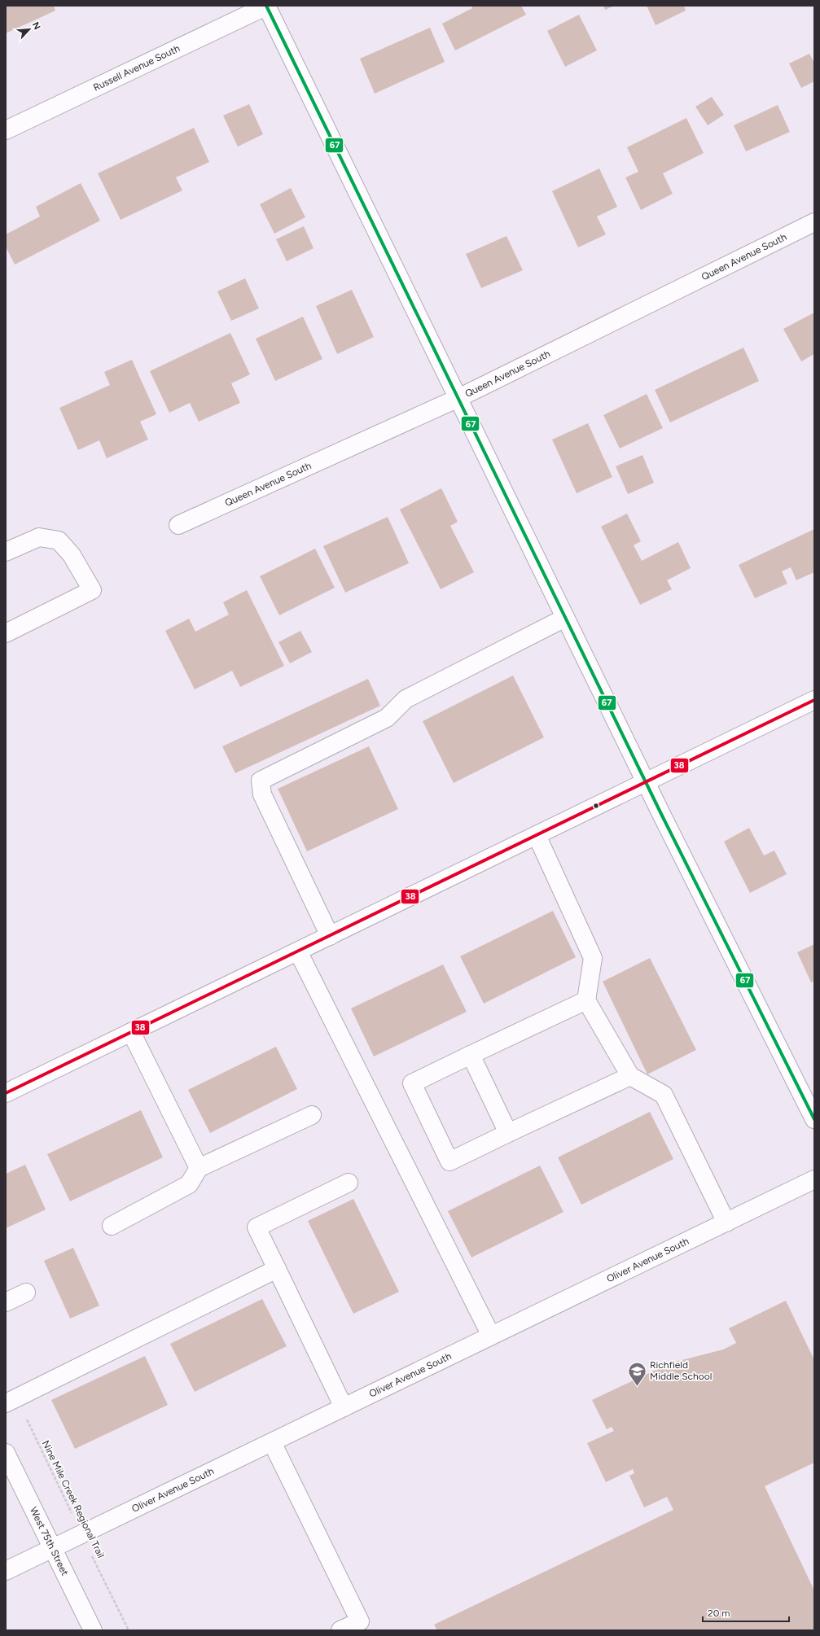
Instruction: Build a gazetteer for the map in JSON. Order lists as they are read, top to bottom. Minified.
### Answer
{"streets":{"street":["Russell Avenue South","Queen Avenue South","Oliver Avenue South","West 75th Street"],"path":["Nine Mile Creek Regional Trail"]},"crossings":[["Oliver Avenue South","Nine Mile Creek Regional Trail"],["Oliver Avenue South","West 75th Street"]],"places":{"school or university":["Richfield Middle School"]},"lines":["transit line 67","transit line 38"],"scale_bar":"20 m","north":"top right"}
